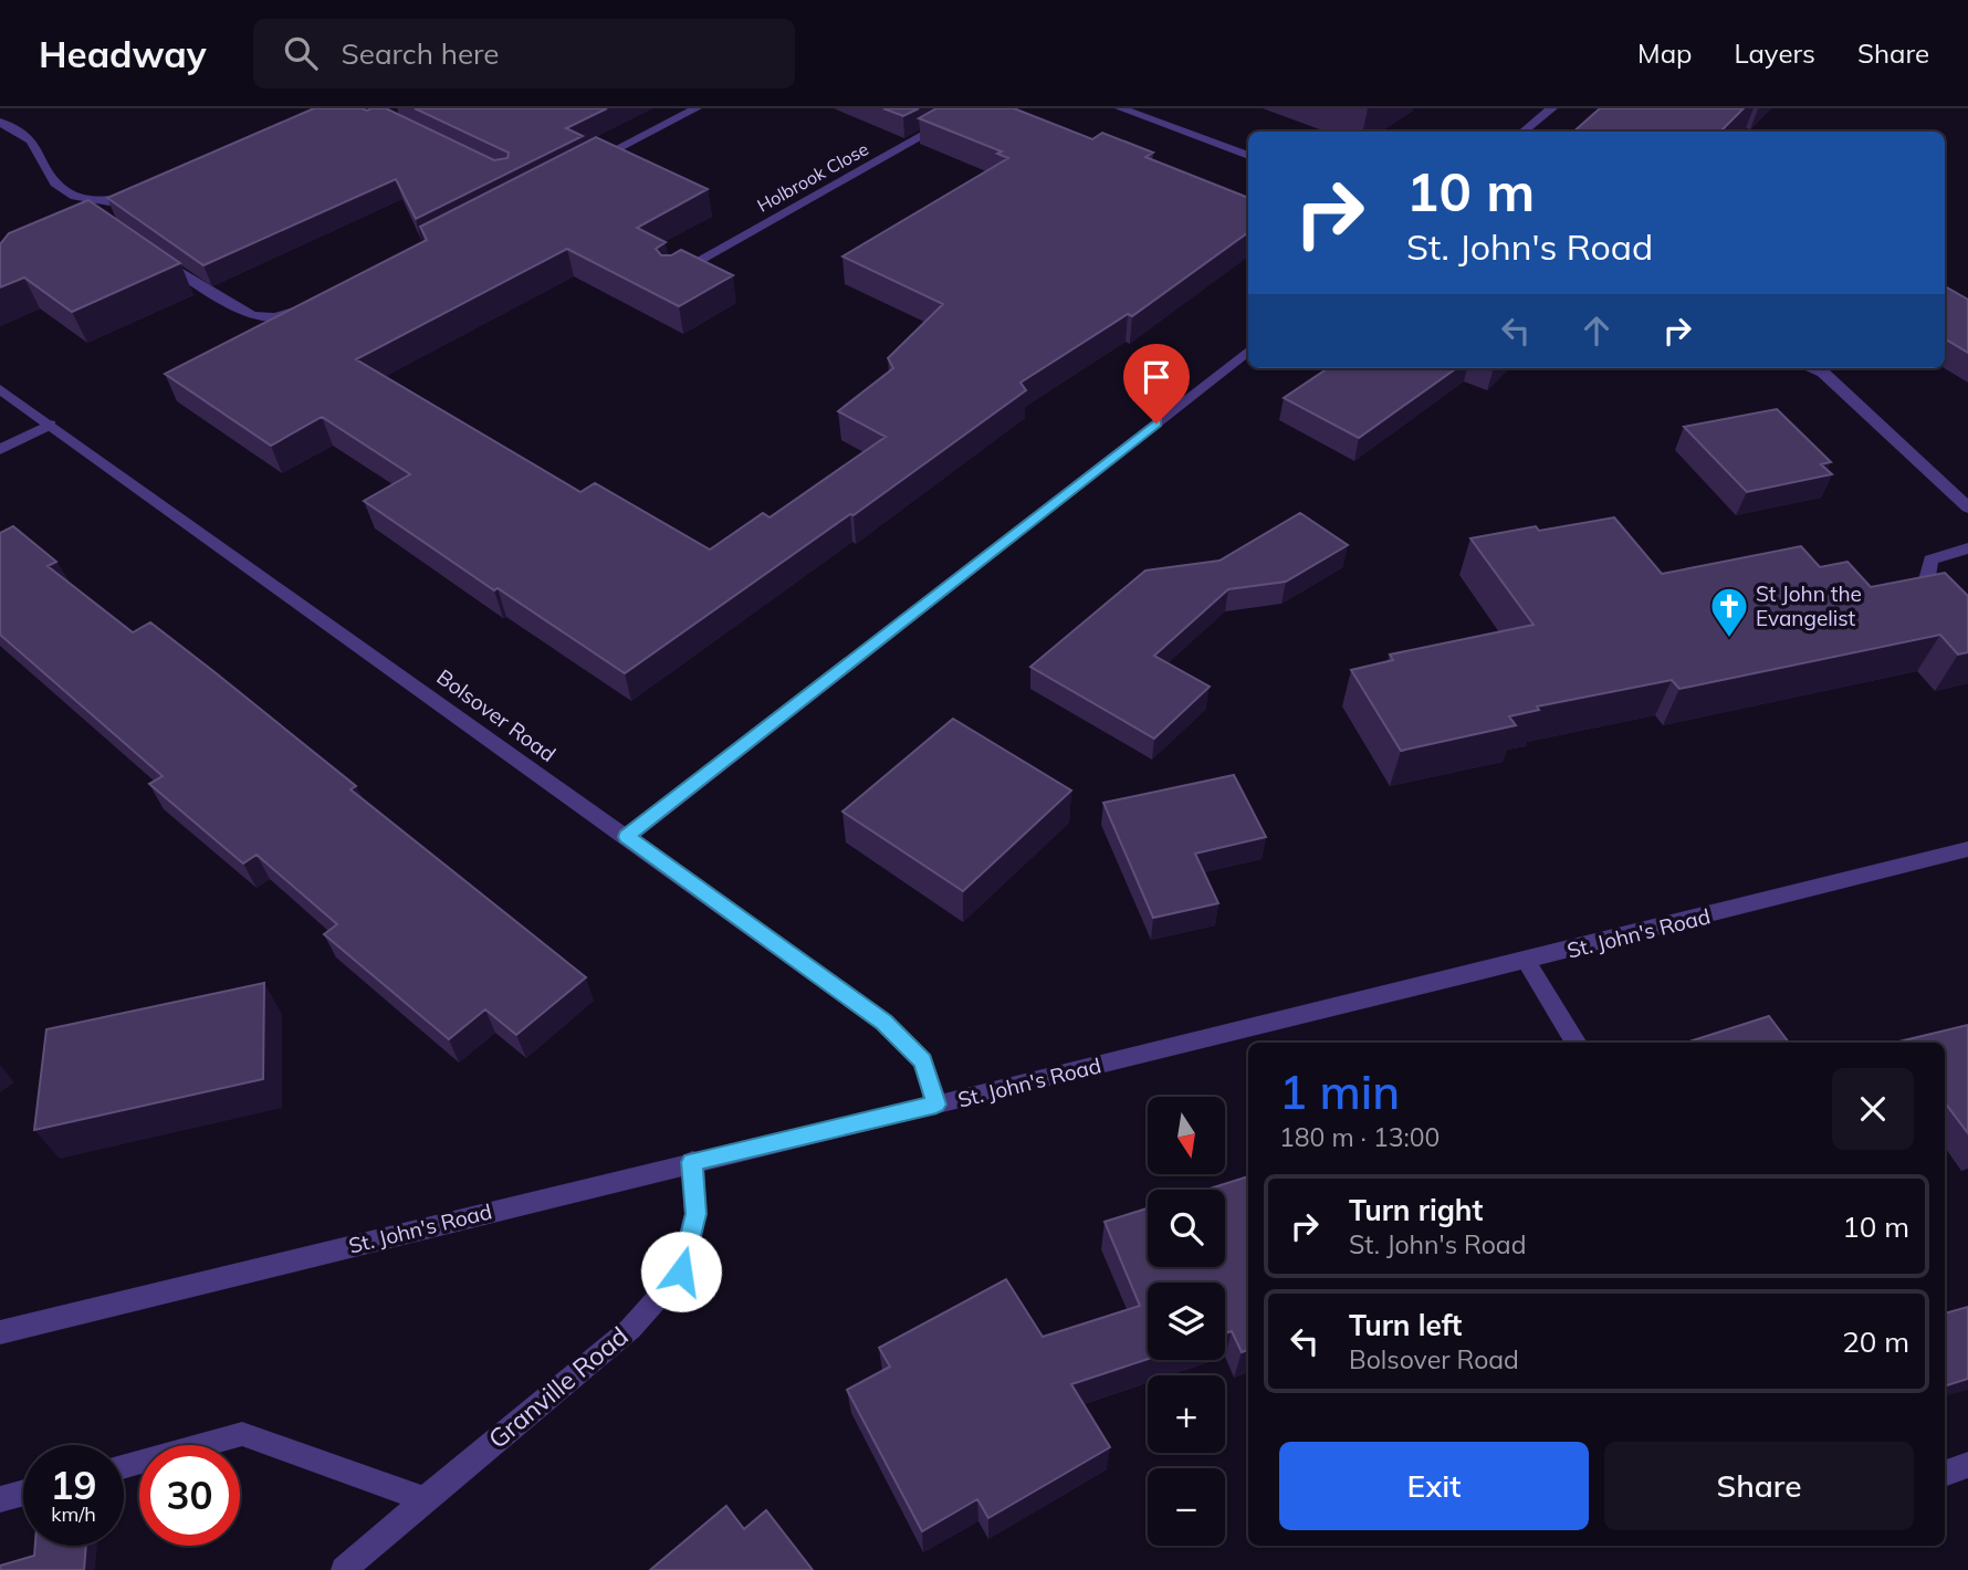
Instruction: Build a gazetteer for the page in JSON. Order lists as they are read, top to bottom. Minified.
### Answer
{"streets":{"street":["Holbrook Close","Bolsover Road","St. John's Road","Granville Road"]},"crossings":[["Bolsover Road","St. John's Road"],["St. John's Road","Granville Road"]],"places":{"church":["St John the Evangelist"]},"north":"bottom","page":{"header":"Headway","search":"Search here","nav":["Map","Layers","Share"],"turn":["10 m","St. John's Road"],"heading":["1 min","180 m · 13:00"],"map_buttons":["+","−"],"list":[{"name":"Turn right","note":"St. John's Road","value":"10 m"},{"name":"Turn left","note":"Bolsover Road","value":"20 m"}],"buttons":["Exit","Share"],"speed":"19 km/h","limit":"30"}}
